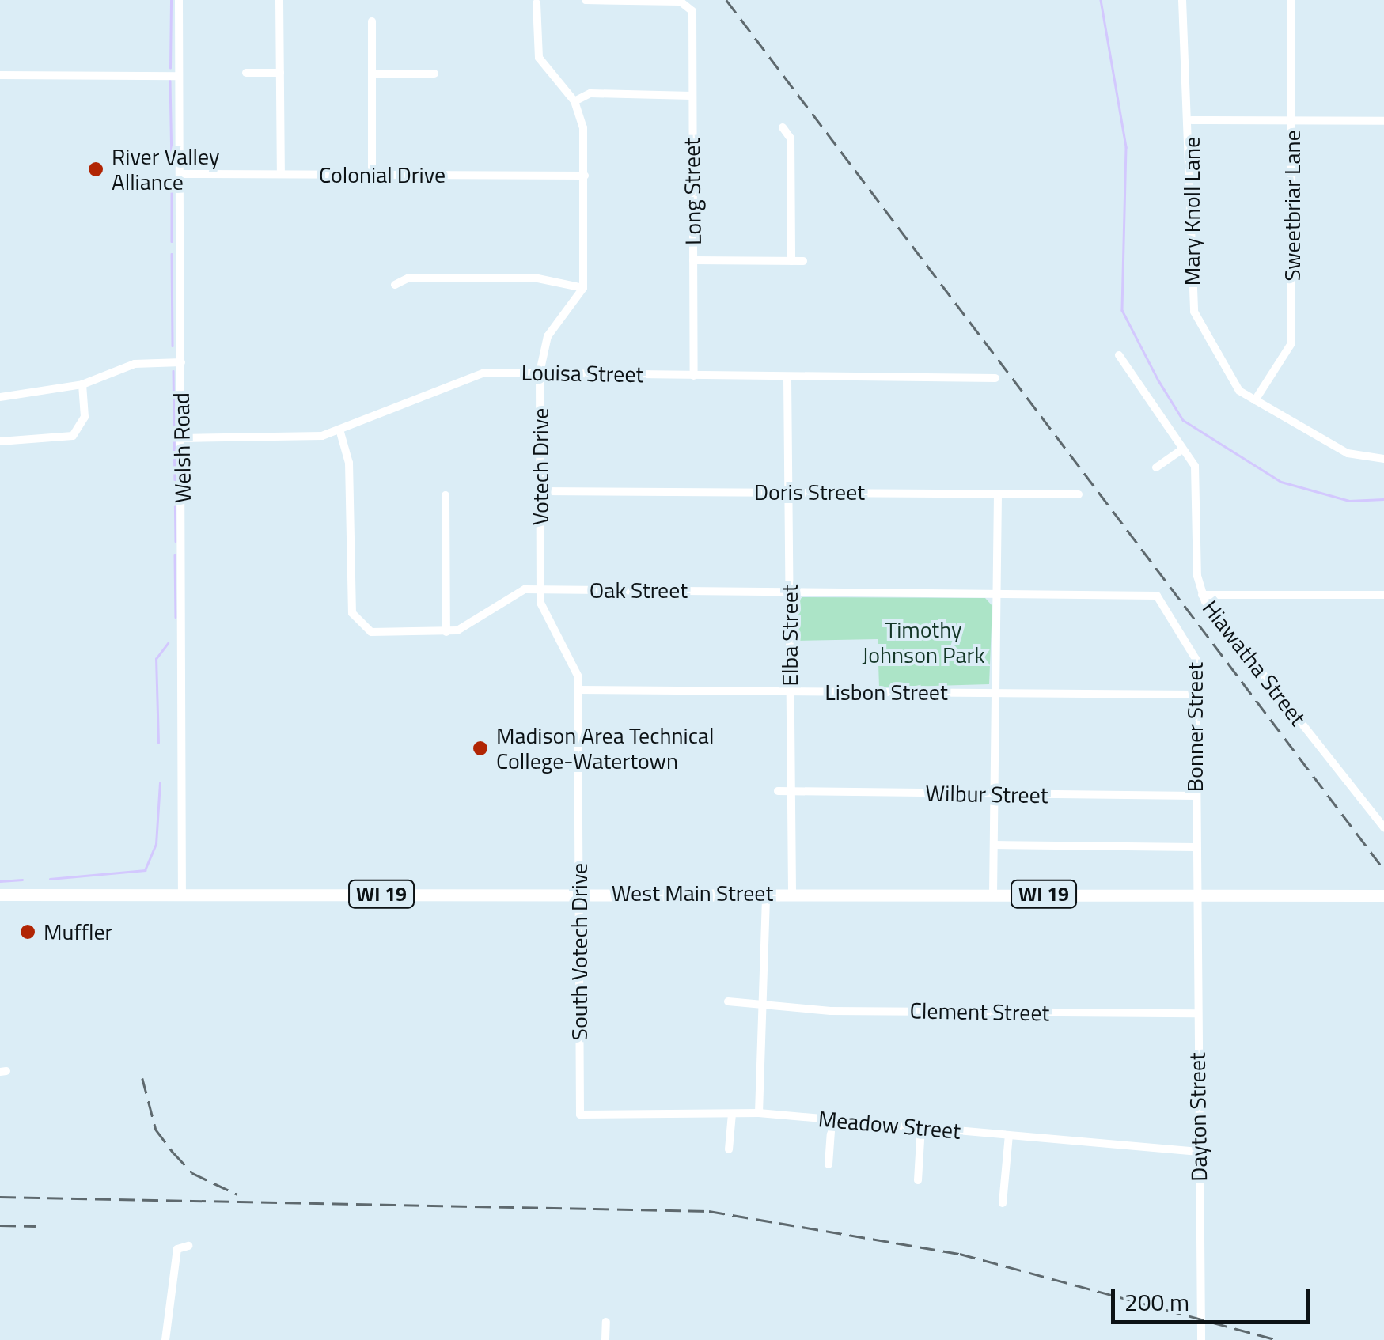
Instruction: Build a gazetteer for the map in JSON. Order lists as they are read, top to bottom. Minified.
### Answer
{"streets":{"main road":["West Main Street","WI 19"],"street":["Colonial Drive","Long Street","Sweetbriar Lane","Mary Knoll Lane","Louisa Street","Welsh Road","Votech Drive","Doris Street","Oak Street","Elba Street","Hiawatha Street","Lisbon Street","Bonner Street","Wilbur Street","South Votech Drive","Clement Street","Dayton Street","Meadow Street"]},"crossings":[["Colonial Drive","Welsh Road"],["Long Street","Louisa Street"],["Sweetbriar Lane","Mary Knoll Lane"],["Louisa Street","Welsh Road"],["Louisa Street","Votech Drive"],["Louisa Street","Elba Street"],["Welsh Road","West Main Street"],["Votech Drive","Doris Street"],["Votech Drive","Oak Street"],["Votech Drive","Lisbon Street"],["Votech Drive","South Votech Drive"],["Doris Street","Elba Street"],["Oak Street","Elba Street"],["Oak Street","Bonner Street"],["Elba Street","Lisbon Street"],["Elba Street","Wilbur Street"],["Elba Street","West Main Street"],["Lisbon Street","Bonner Street"],["Bonner Street","Wilbur Street"],["Bonner Street","West Main Street"],["Bonner Street","Dayton Street"],["West Main Street","South Votech Drive"],["West Main Street","Dayton Street"],["South Votech Drive","Meadow Street"],["Clement Street","Dayton Street"],["Dayton Street","Meadow Street"]],"parks":["Timothy Johnson Park"],"places":["River Valley Alliance","Madison Area Technical College-Watertown","Muffler"],"scale_bar":"200 m"}
